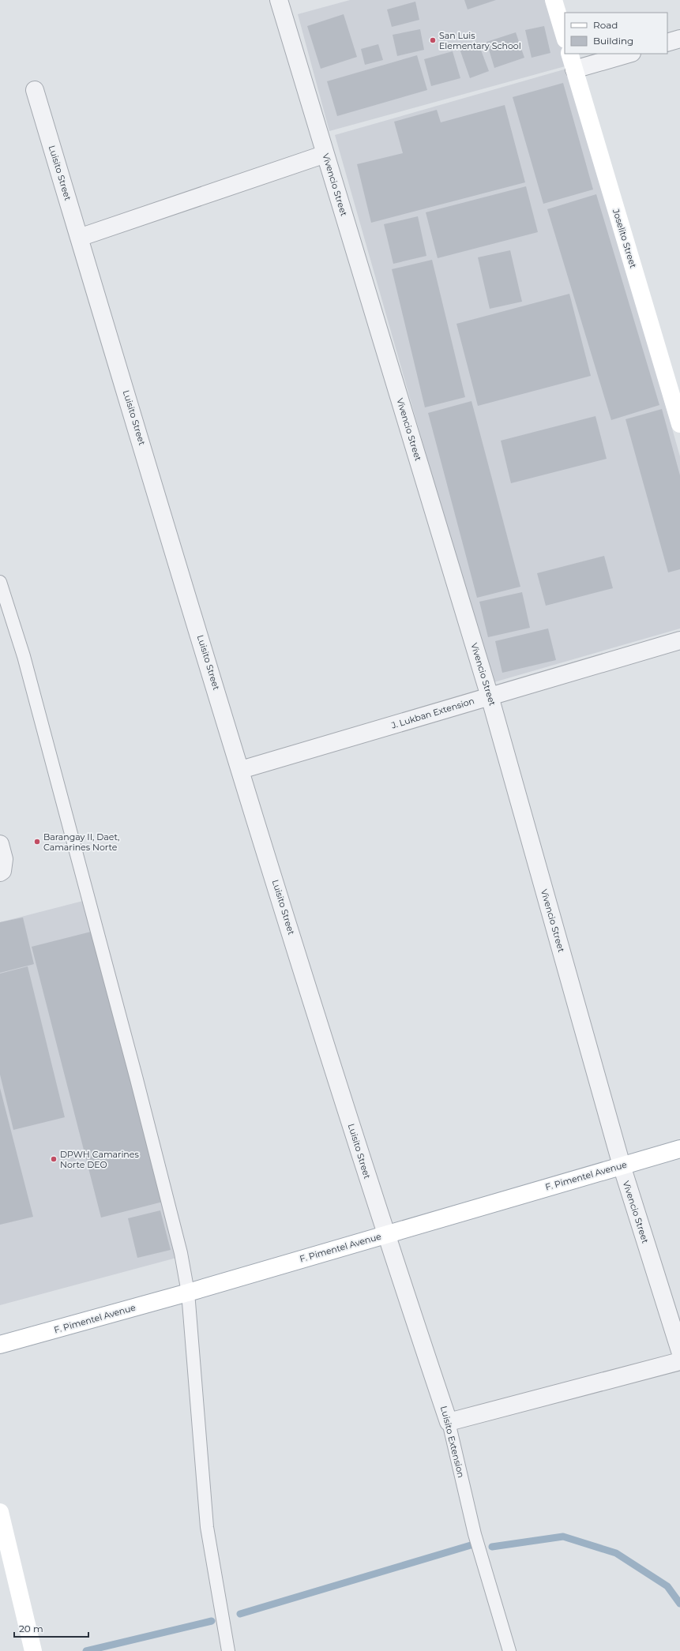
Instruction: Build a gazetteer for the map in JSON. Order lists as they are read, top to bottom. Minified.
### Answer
{"streets":{"main road":["Joselito Street","F. Pimentel Avenue"],"street":["Luisito Street","Vivencio Street","J. Lukban Extension","Luisito Extension"]},"crossings":[["Luisito Street","J. Lukban Extension"],["Luisito Street","F. Pimentel Avenue"],["Luisito Street","Luisito Extension"],["Vivencio Street","J. Lukban Extension"],["Vivencio Street","F. Pimentel Avenue"],["F. Pimentel Avenue","Luisito Extension"]],"places":["San Luis Elementary School","Barangay II, Daet, Camarines Norte","DPWH Camarines Norte DEO"],"legend":["Road","Building"],"scale_bar":"20 m"}
